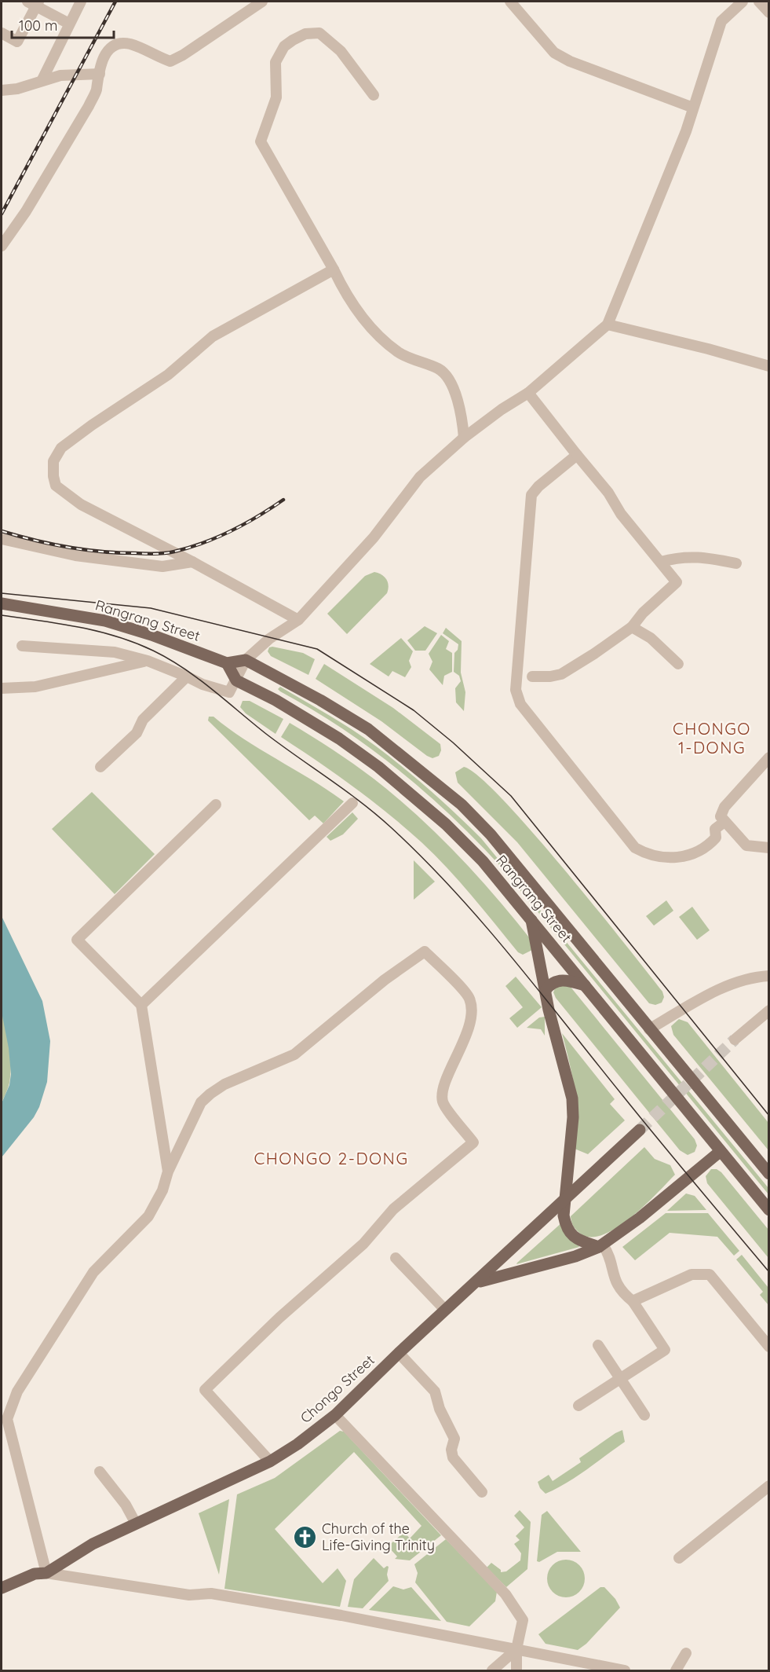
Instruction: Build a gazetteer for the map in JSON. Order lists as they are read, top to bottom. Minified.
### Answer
{"streets":{"main road":["Rangrang Street","Chongo Street"]},"districts":["CHONGO 1-DONG","CHONGO 2-DONG"],"places":{"church":["Church of the Life-Giving Trinity"]},"scale_bar":"100 m"}
